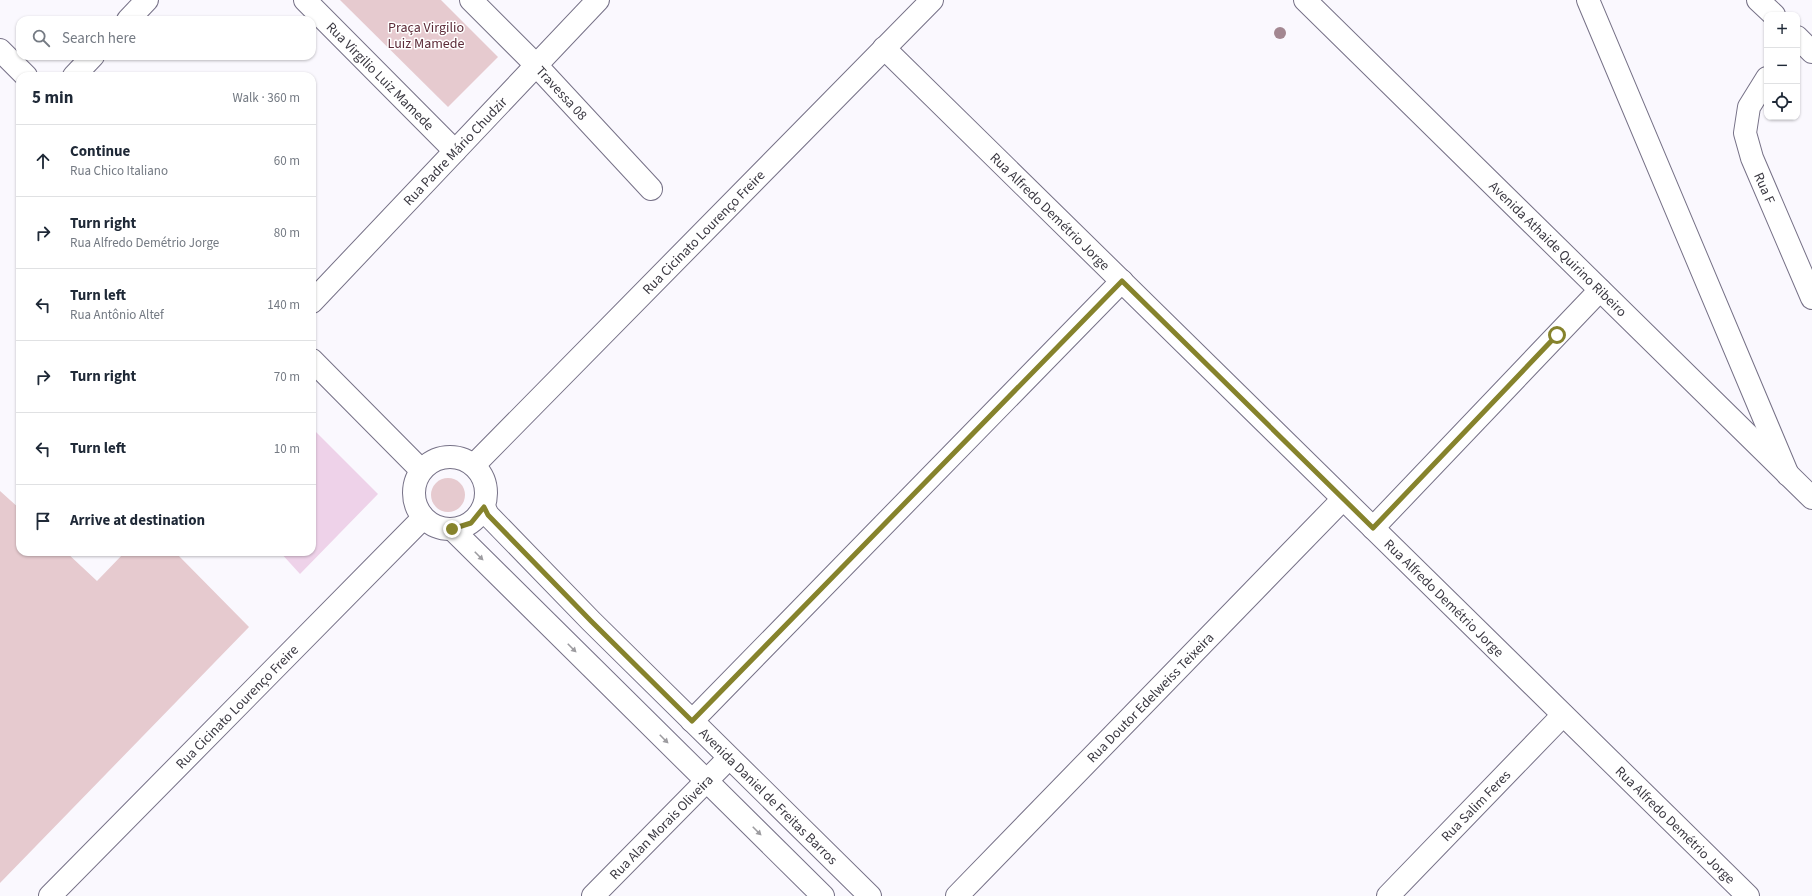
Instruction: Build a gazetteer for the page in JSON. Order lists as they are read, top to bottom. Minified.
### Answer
{"streets":{"street":["Rua Virgilio Luiz Mamede","Travessa 08","Rua Padre Mário Chudzir","Rua F","Rua Alfredo Demétrio Jorge","Rua Cicinato Lourenço Freire","Avenida Athaide Quirino Ribeiro","Rua Doutor Edelweiss Teixeira","Avenida Daniel de Freitas Barros","Rua Salim Feres","Rua Alan Morais Oliveira"]},"crossings":[["Rua Virgilio Luiz Mamede","Rua Padre Mário Chudzir"],["Travessa 08","Rua Padre Mário Chudzir"],["Rua Alfredo Demétrio Jorge","Rua Cicinato Lourenço Freire"],["Rua Alfredo Demétrio Jorge","Rua Doutor Edelweiss Teixeira"],["Rua Alfredo Demétrio Jorge","Rua Salim Feres"],["Rua Cicinato Lourenço Freire","Avenida Daniel de Freitas Barros"],["Avenida Daniel de Freitas Barros","Rua Alan Morais Oliveira"]],"parks":["Praça Virgilio Luiz Mamede"],"page":{"map_buttons":["+","−"],"search":"Search here","heading":["5 min","Walk · 360 m"],"list":[["Continue","Rua Chico Italiano","60 m"],["Turn right","Rua Alfredo Demétrio Jorge","80 m"],["Turn left","Rua Antônio Altef","140 m"],["Turn right","70 m"],["Turn left","10 m"],"Arrive at destination"]}}
